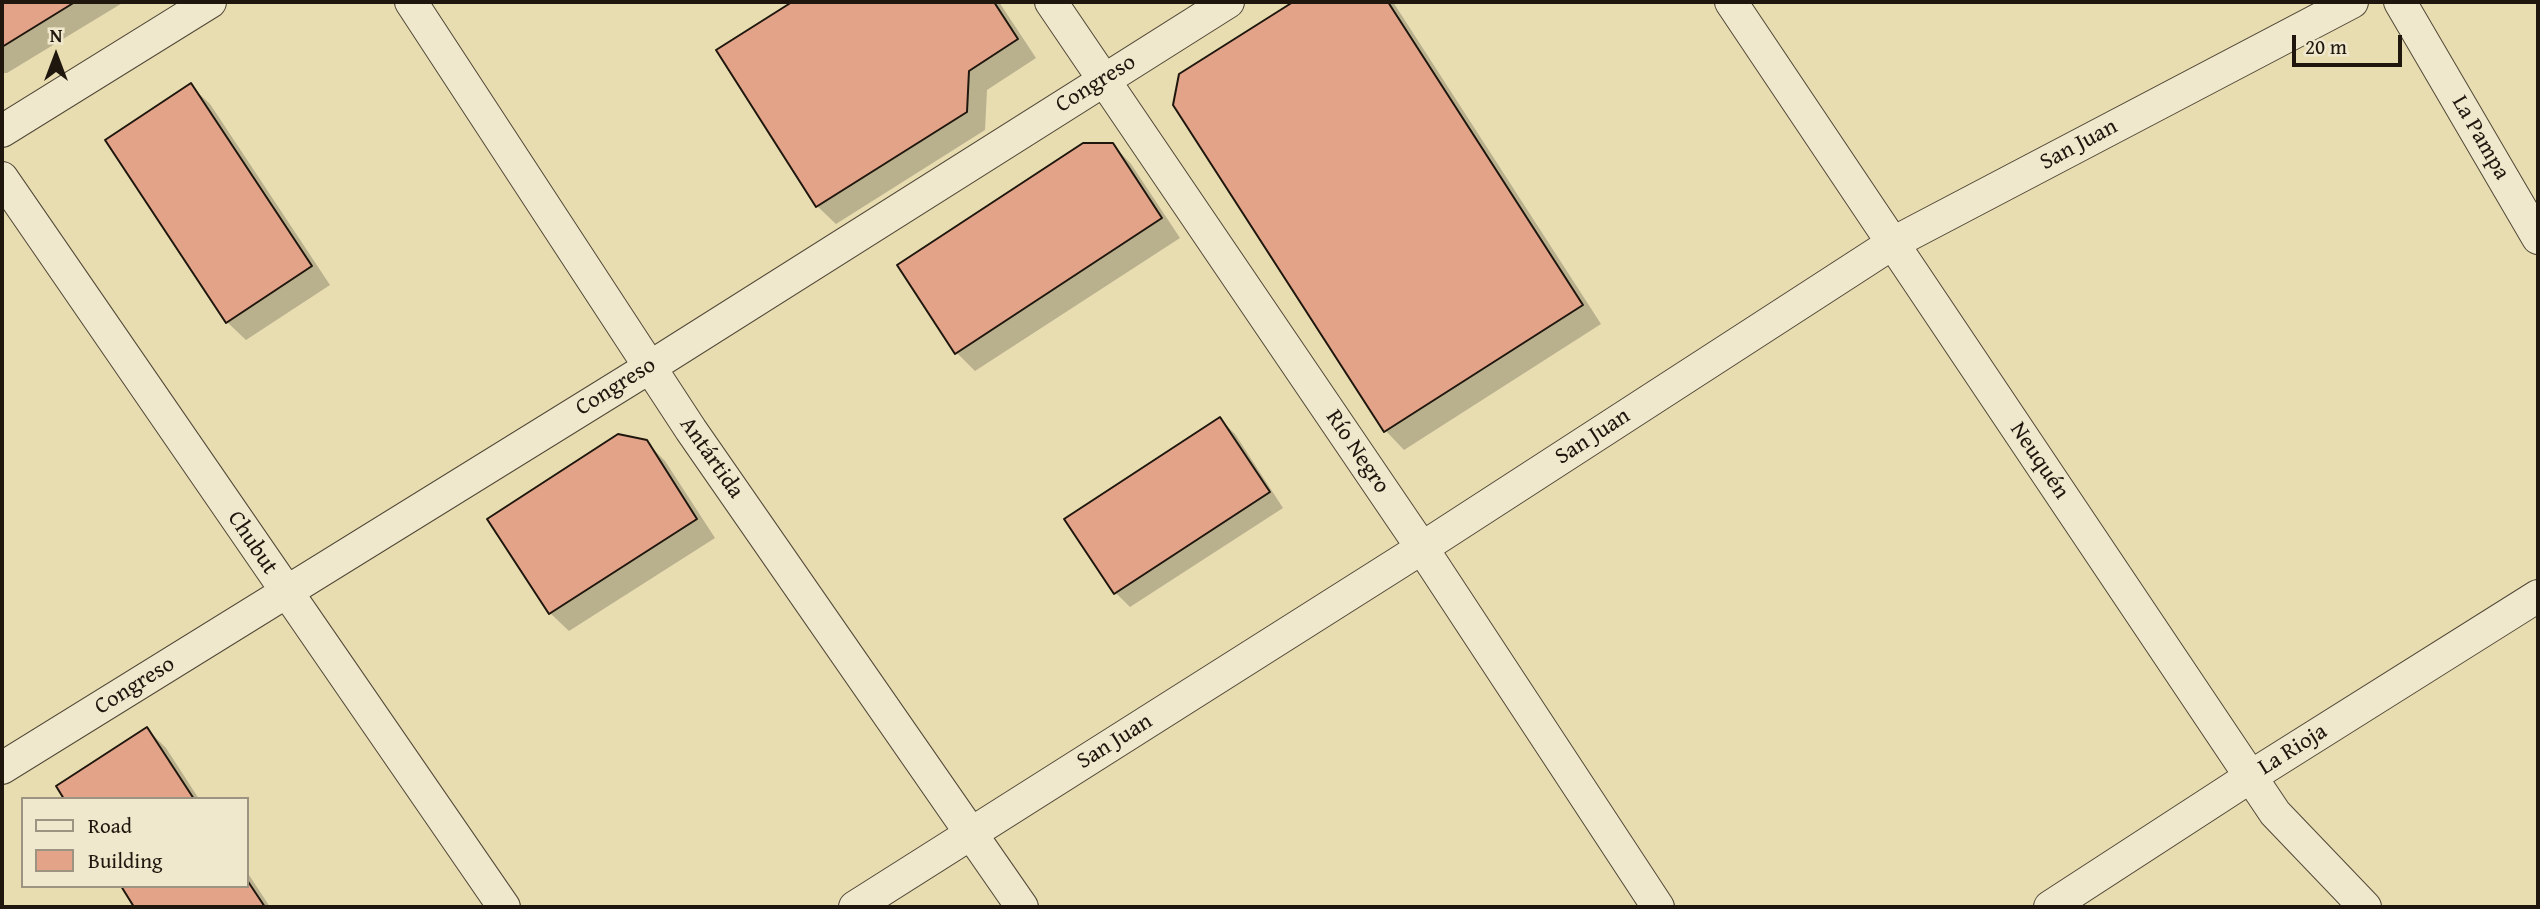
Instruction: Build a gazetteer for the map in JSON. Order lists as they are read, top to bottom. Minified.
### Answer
{"streets":{"street":["Congreso","La Pampa","San Juan","Río Negro","Antártida","Neuquén","Chubut","La Rioja"]},"crossings":[["Congreso","Río Negro"],["Congreso","Antártida"],["Congreso","Chubut"],["San Juan","Río Negro"],["San Juan","Antártida"],["San Juan","Neuquén"],["Neuquén","La Rioja"]],"legend":["Road","Building"],"scale_bar":"20 m","north":"top"}
